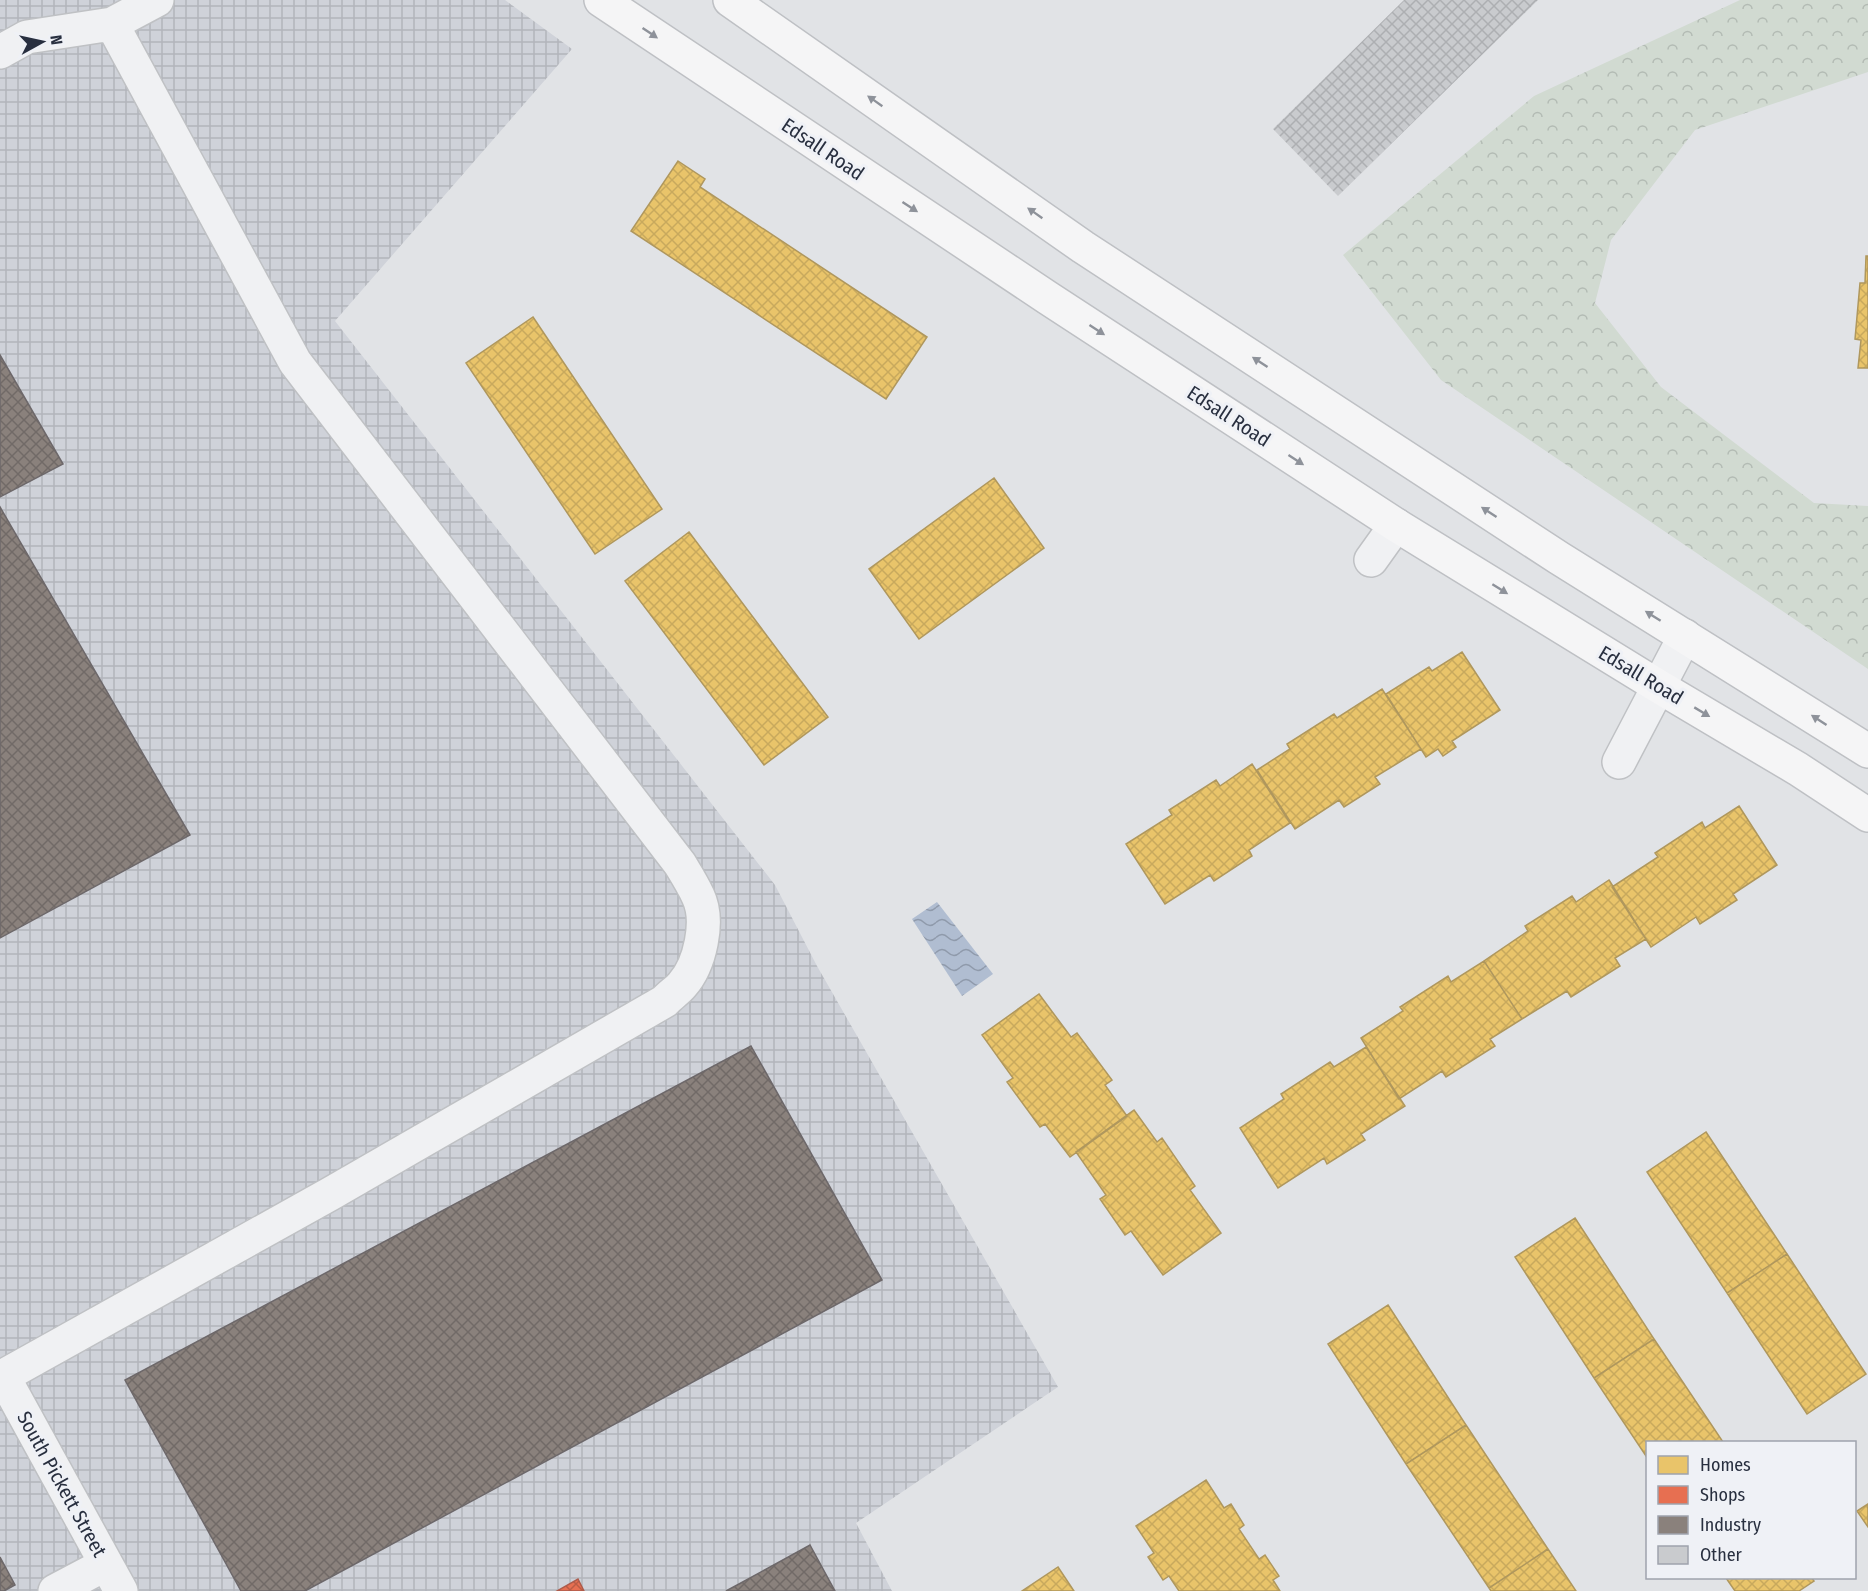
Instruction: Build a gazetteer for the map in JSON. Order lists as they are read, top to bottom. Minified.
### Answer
{"streets":{"main road":["Edsall Road"],"street":["South Pickett Street"]},"legend":["Homes","Shops","Industry","Other"],"north":"right"}
